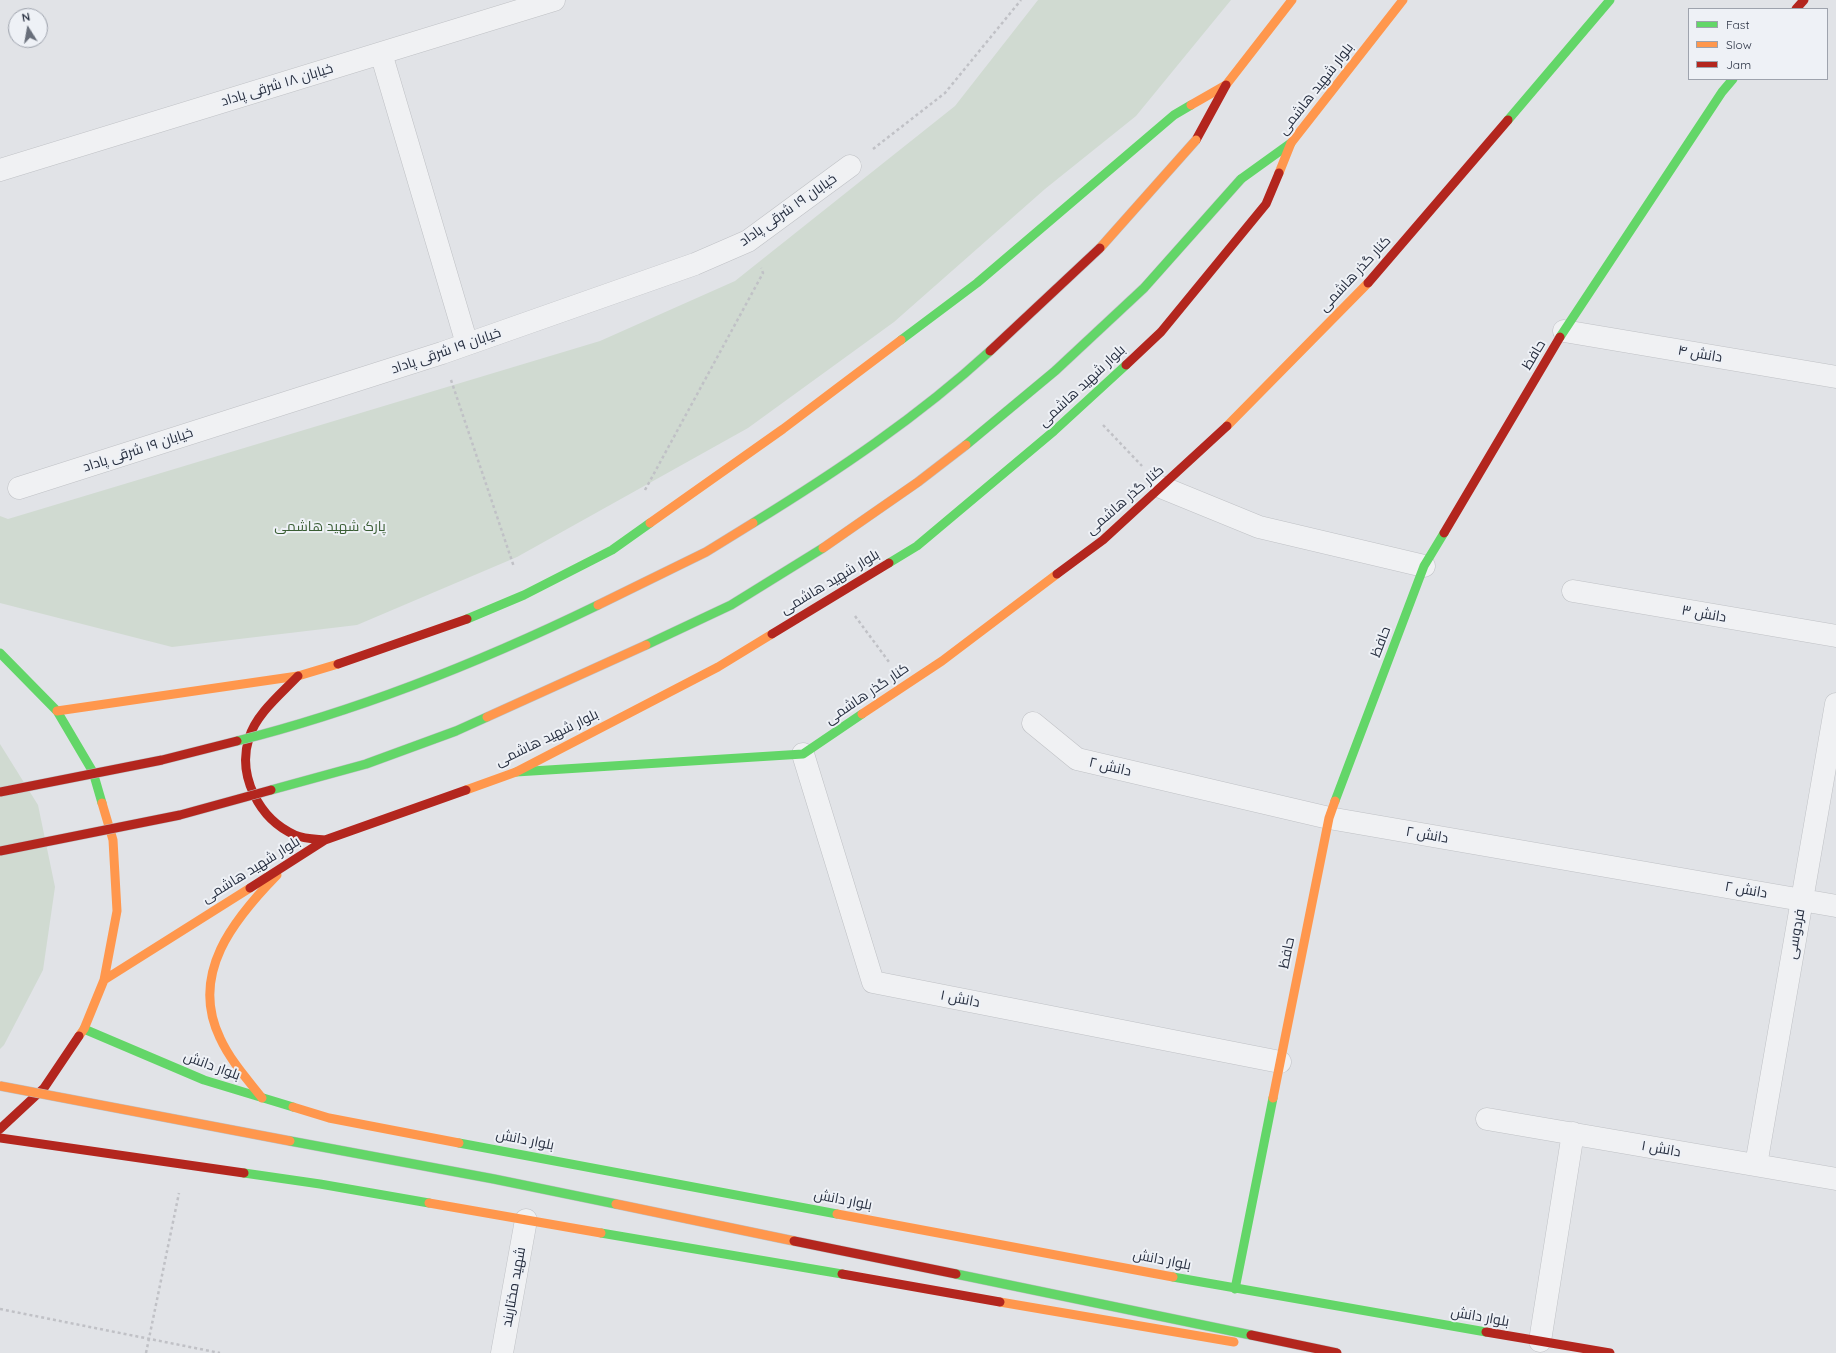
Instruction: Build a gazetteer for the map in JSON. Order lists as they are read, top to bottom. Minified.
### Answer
{"streets":{"main road":["بلوار شهید هاشمی","کنار گذر هاشمی","حافظ","بلوار دانش"],"street":["خیابان ۱۸ شرقی پاداد","خیابان ۱۹ شرقی پاداد","دانش ۴","دانش ۳","دانش ۲","فردوسی","دانش ۱","شهید مختاربند"]},"crossings":[["کنار گذر هاشمی","دانش ۱"],["دانش ۴","حافظ"],["حافظ","دانش ۲"],["حافظ","دانش ۱"],["حافظ","بلوار دانش"],["دانش ۲","فردوسی"],["فردوسی","دانش ۱"]],"parks":["پارک شهید هاشمی"],"legend":["Fast","Slow","Jam"],"north":"top"}
